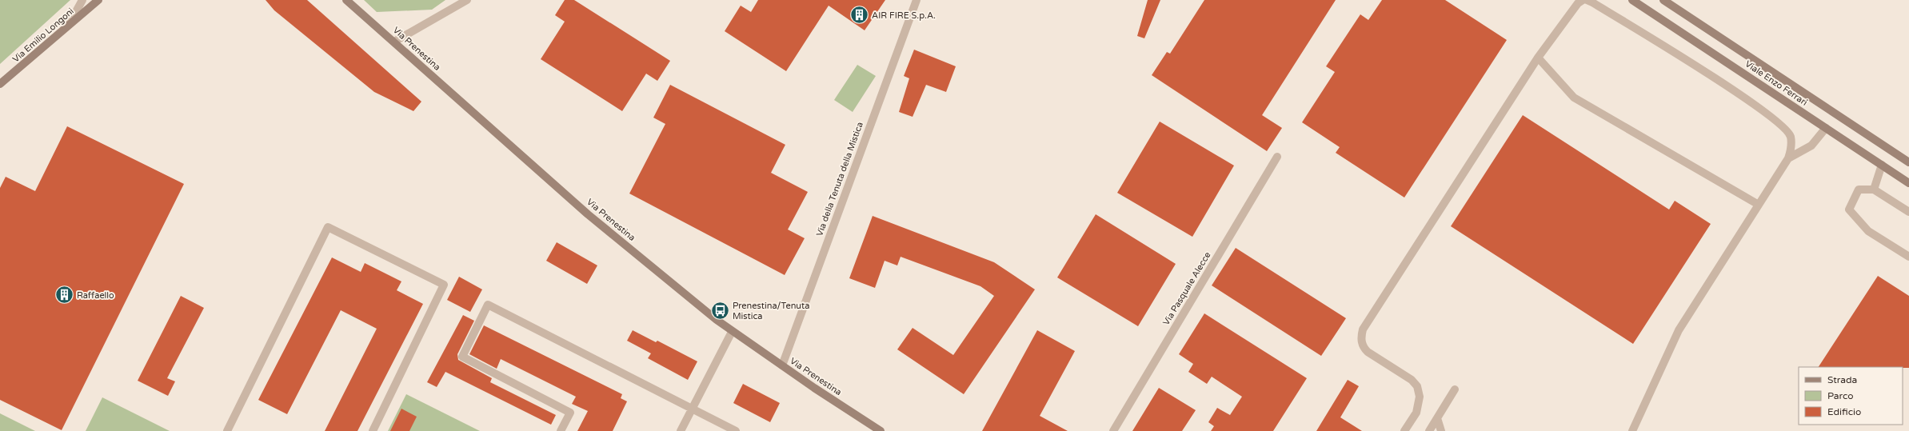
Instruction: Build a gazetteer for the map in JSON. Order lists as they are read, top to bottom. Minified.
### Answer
{"streets":{"main road":["Via Emilio Longoni","Via Prenestina","Viale Enzo Ferrari"],"street":["Via della Tenuta della Mistica","Via Pasquale Alecce"]},"crossings":[["Via Prenestina","Via della Tenuta della Mistica"]],"places":{"building":["AIR FIRE S.p.A.","Raffaello"],"bus stop":["Prenestina/Tenuta Mistica"]},"legend":["Strada","Parco","Edificio"]}
